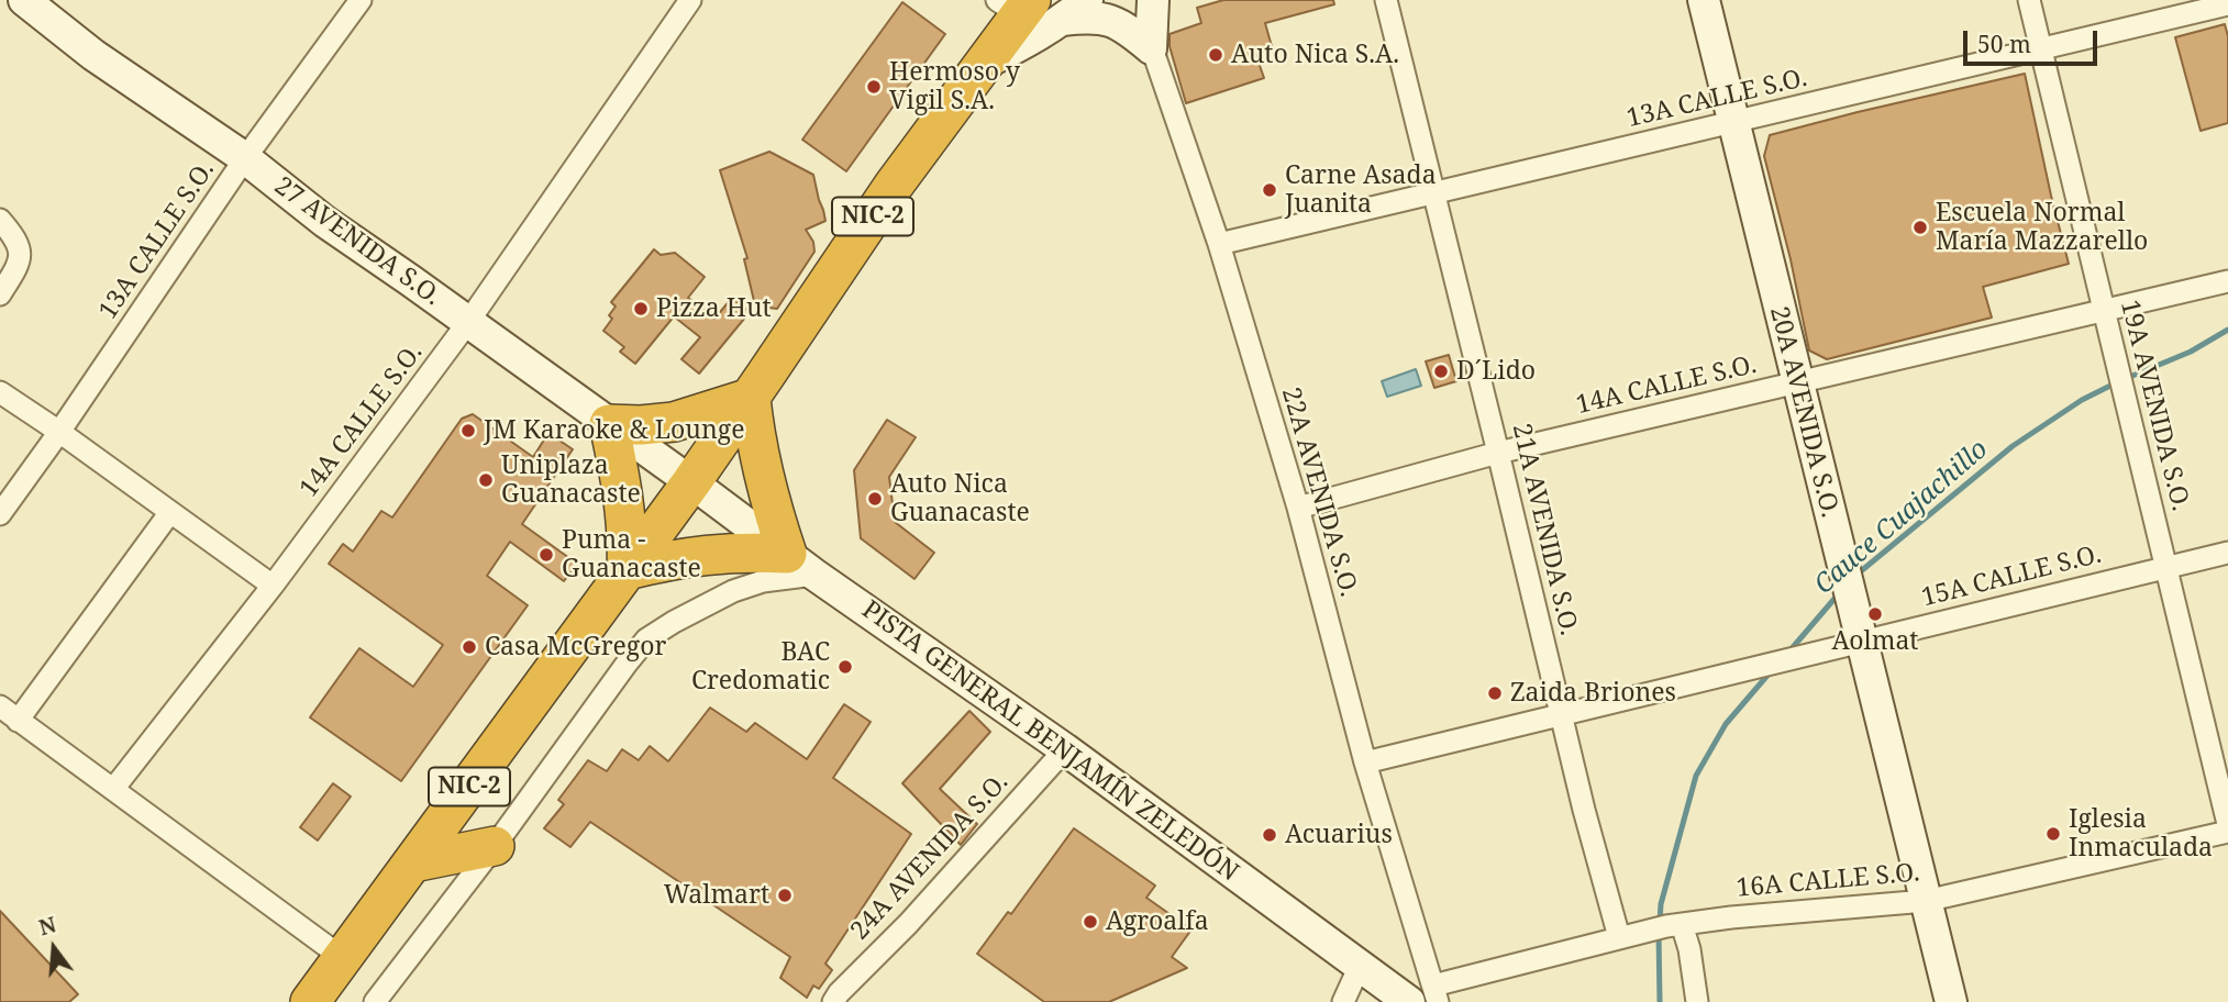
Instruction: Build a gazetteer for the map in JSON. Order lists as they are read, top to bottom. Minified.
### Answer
{"streets":{"highway":["NIC-2"],"main road":["27 AVENIDA S.O.","20A AVENIDA S.O.","PISTA GENERAL BENJAMÍN ZELEDÓN"],"street":["13A CALLE S.O.","14A CALLE S.O.","19A AVENIDA S.O.","22A AVENIDA S.O.","21A AVENIDA S.O.","15A CALLE S.O.","24A AVENIDA S.O.","16A CALLE S.O."]},"crossings":[["13A CALLE S.O.","27 AVENIDA S.O."],["13A CALLE S.O.","19A AVENIDA S.O."],["13A CALLE S.O.","20A AVENIDA S.O."],["13A CALLE S.O.","22A AVENIDA S.O."],["13A CALLE S.O.","21A AVENIDA S.O."],["NIC-2","27 AVENIDA S.O."],["NIC-2","PISTA GENERAL BENJAMÍN ZELEDÓN"],["27 AVENIDA S.O.","14A CALLE S.O."],["27 AVENIDA S.O.","PISTA GENERAL BENJAMÍN ZELEDÓN"],["14A CALLE S.O.","19A AVENIDA S.O."],["14A CALLE S.O.","20A AVENIDA S.O."],["14A CALLE S.O.","22A AVENIDA S.O."],["14A CALLE S.O.","21A AVENIDA S.O."],["19A AVENIDA S.O.","15A CALLE S.O."],["20A AVENIDA S.O.","15A CALLE S.O."],["20A AVENIDA S.O.","16A CALLE S.O."],["22A AVENIDA S.O.","PISTA GENERAL BENJAMÍN ZELEDÓN"],["22A AVENIDA S.O.","16A CALLE S.O."],["21A AVENIDA S.O.","15A CALLE S.O."],["21A AVENIDA S.O.","16A CALLE S.O."],["PISTA GENERAL BENJAMÍN ZELEDÓN","24A AVENIDA S.O."],["PISTA GENERAL BENJAMÍN ZELEDÓN","16A CALLE S.O."]],"water":["Cauce Cuajachillo"],"places":["Auto Nica S.A.","Hermoso y Vigil S.A.","Carne Asada Juanita","Escuela Normal María Mazzarello","Pizza Hut","D´Lido","JM Karaoke & Lounge","Uniplaza Guanacaste","Auto Nica Guanacaste","Puma - Guanacaste","Aolmat","Casa McGregor","BAC Credomatic","Zaida Briones","Iglesia Inmaculada","Acuarius","Walmart","Agroalfa"],"scale_bar":"50 m","north":"top"}
